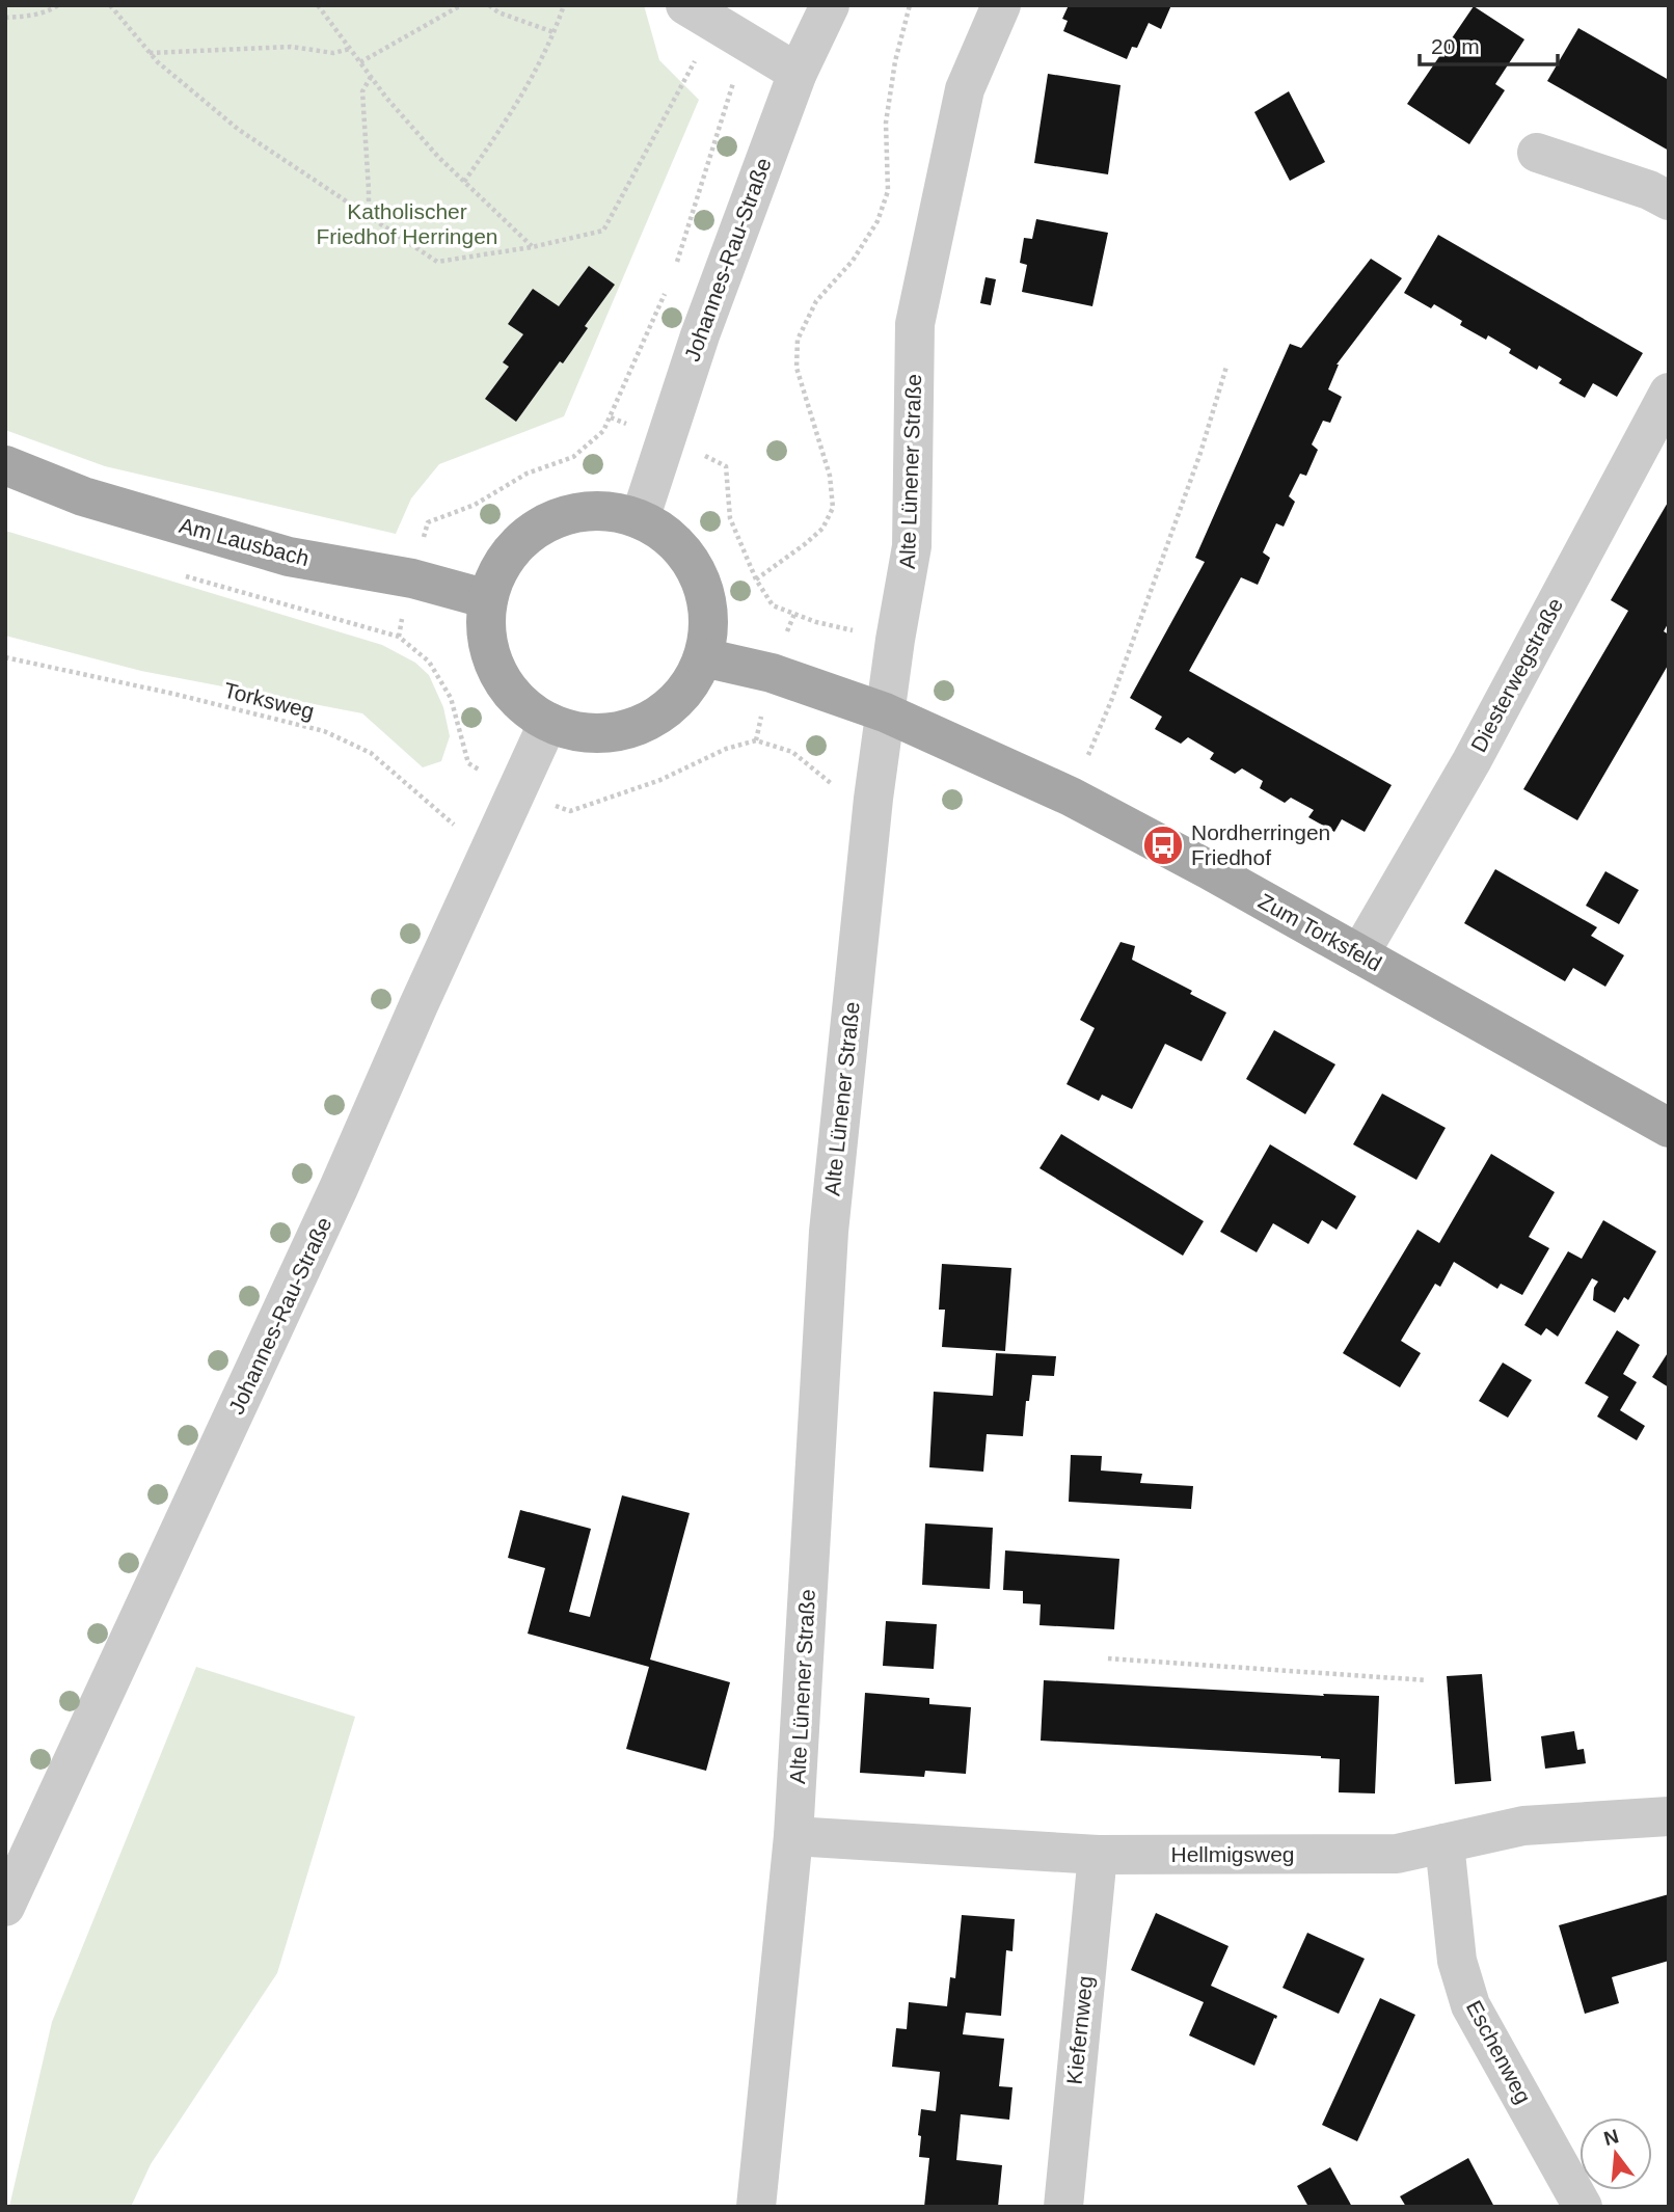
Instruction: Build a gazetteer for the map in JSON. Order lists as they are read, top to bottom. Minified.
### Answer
{"streets":{"main road":["Am Lausbach","Zum Torksfeld"],"street":["Johannes-Rau-Straße","Alte Lünener Straße","Diesterwegstraße","Hellmigsweg","Kiefernweg","Eschenweg"],"path":["Torksweg"]},"crossings":[["Johannes-Rau-Straße","Am Lausbach"],["Johannes-Rau-Straße","Torksweg"],["Alte Lünener Straße","Zum Torksfeld"],["Alte Lünener Straße","Hellmigsweg"],["Diesterwegstraße","Zum Torksfeld"],["Hellmigsweg","Kiefernweg"],["Hellmigsweg","Eschenweg"]],"parks":["Katholischer Friedhof Herringen"],"places":{"bus stop":["Nordherringen Friedhof"]},"scale_bar":"20 m","north":"top"}
